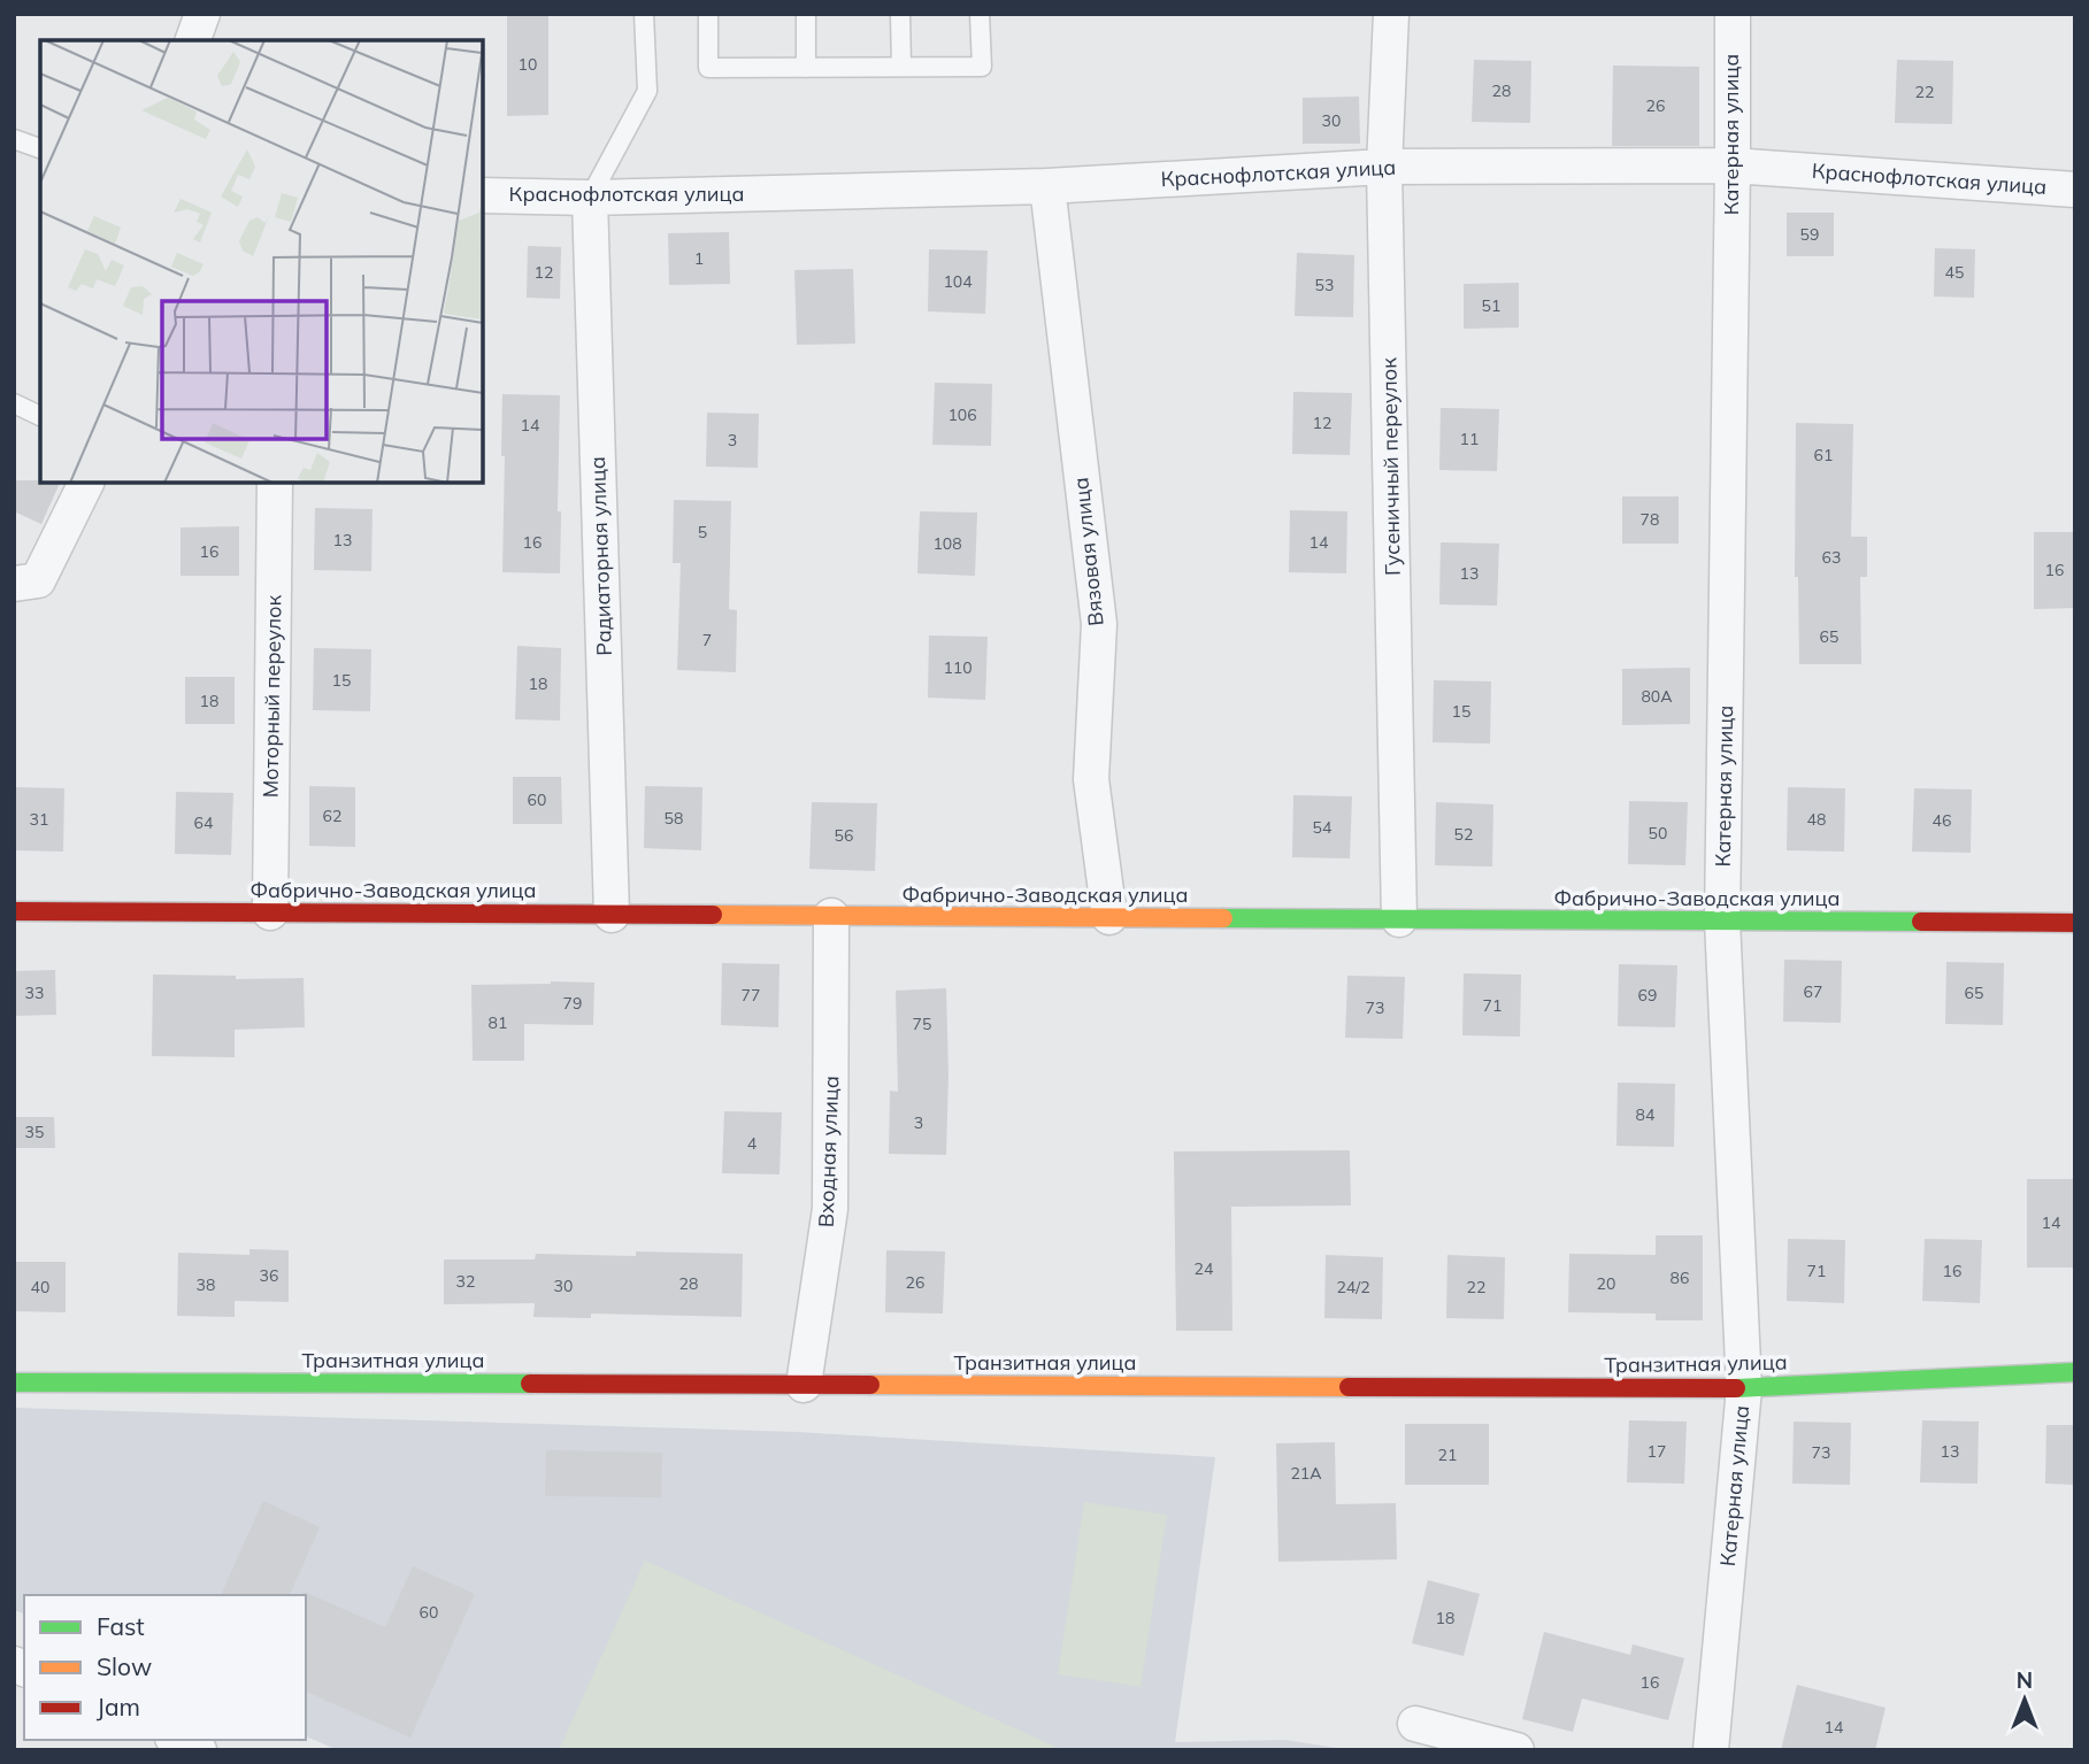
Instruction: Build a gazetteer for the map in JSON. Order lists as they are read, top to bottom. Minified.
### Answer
{"streets":{"street":["Катерная улица","Краснофлотская улица","Гусеничный переулок","Вязовая улица","Радиаторная улица","Моторный переулок","Фабрично-Заводская улица","Входная улица","Транзитная улица"]},"crossings":[["Катерная улица","Краснофлотская улица"],["Катерная улица","Фабрично-Заводская улица"],["Катерная улица","Транзитная улица"],["Краснофлотская улица","Гусеничный переулок"],["Краснофлотская улица","Вязовая улица"],["Краснофлотская улица","Радиаторная улица"],["Гусеничный переулок","Фабрично-Заводская улица"],["Вязовая улица","Фабрично-Заводская улица"],["Радиаторная улица","Фабрично-Заводская улица"],["Моторный переулок","Фабрично-Заводская улица"],["Фабрично-Заводская улица","Входная улица"],["Входная улица","Транзитная улица"]],"house_numbers":["10","28","22","26","30","59","1","12","45","104","53","51","106","12","14","11","3","61","78","5","13","16","14","108","16","63","16","13","65","7","110","15","18","80А","18","15","60","62","58","31","48","46","64","54","50","52","56","67","33","65","77","69","79","71","73","81","75","84","3","35","4","14","24","71","16","36","86","32","26","28","20","38","30","40","24/2","22","17","13","73","21","21А","60","18","16","14"],"legend":["Fast","Slow","Jam"],"north":"top"}
